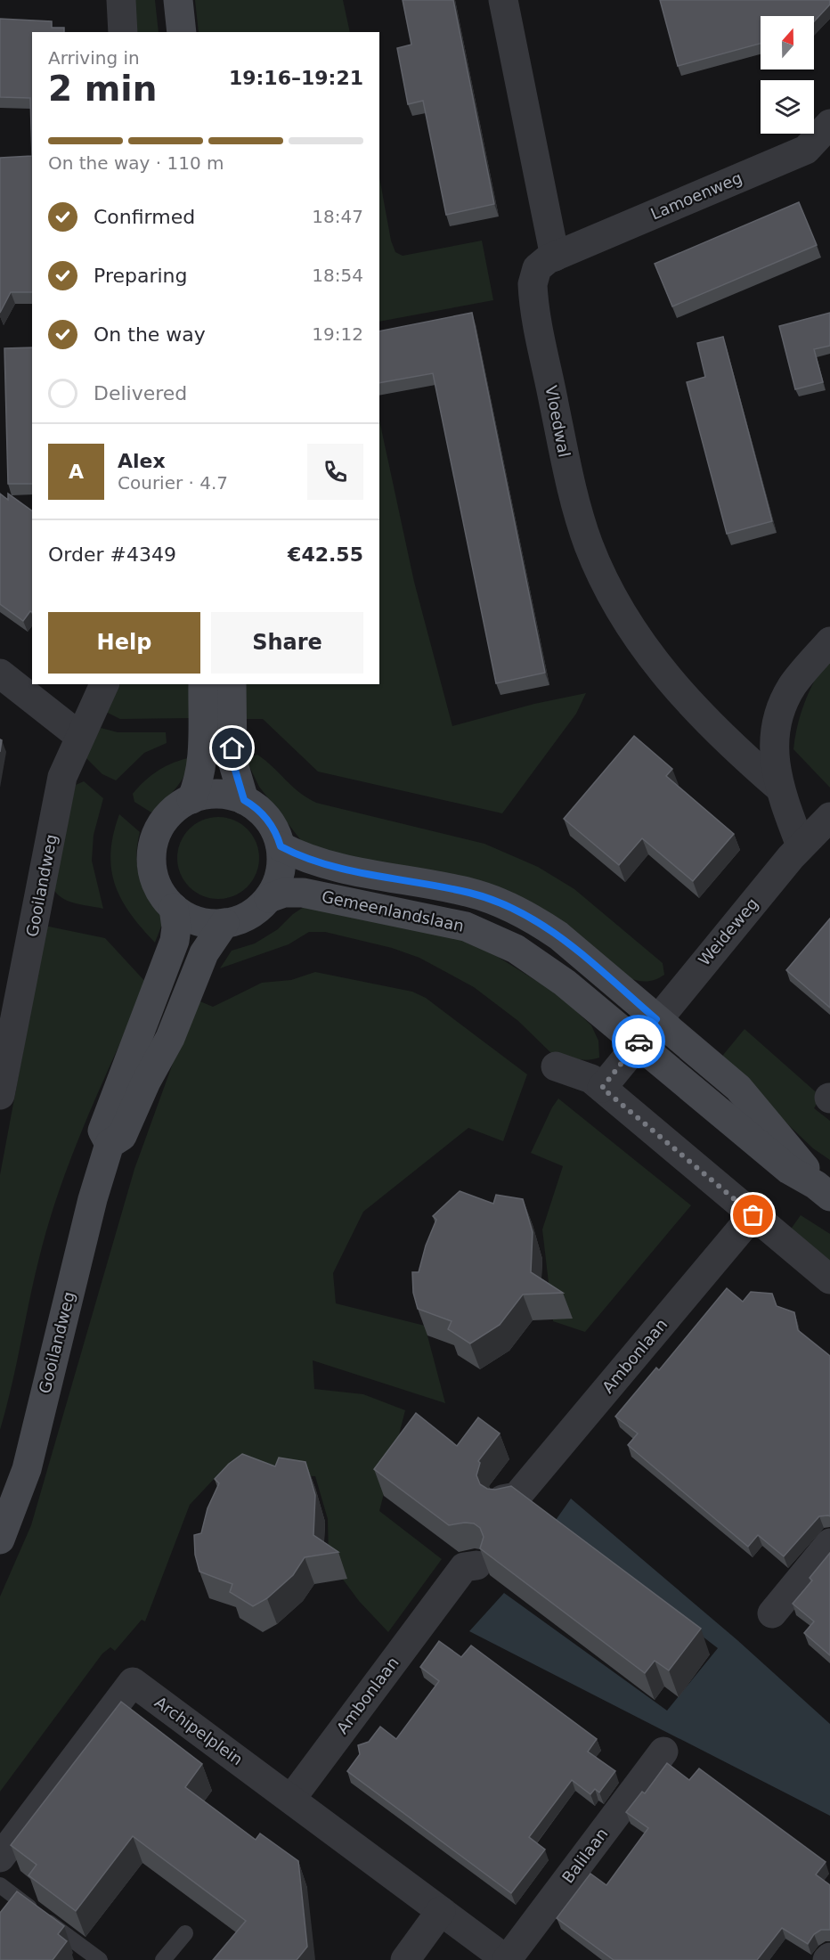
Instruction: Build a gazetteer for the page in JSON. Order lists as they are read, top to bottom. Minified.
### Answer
{"streets":{"main road":["Gooilandweg","Gemeenlandslaan"],"street":["Lamoenweg","Vloedwal","Weideweg","Ambonlaan","Archipelplein","Balilaan"]},"crossings":[["Lamoenweg","Vloedwal"],["Gooilandweg","Gemeenlandslaan"],["Gemeenlandslaan","Weideweg"],["Ambonlaan","Archipelplein"],["Archipelplein","Balilaan"]],"north":"top","page":{"heading":["2 min","Arriving in","19:16–19:21"],"panel":["Alex","Courier · 4.7","Order #4349","€42.55"],"bar":"On the way · 110 m","list":[["Confirmed","18:47"],["Preparing","18:54"],["On the way","19:12"],"Delivered"],"round":"A","buttons":["Help","Share"]}}
